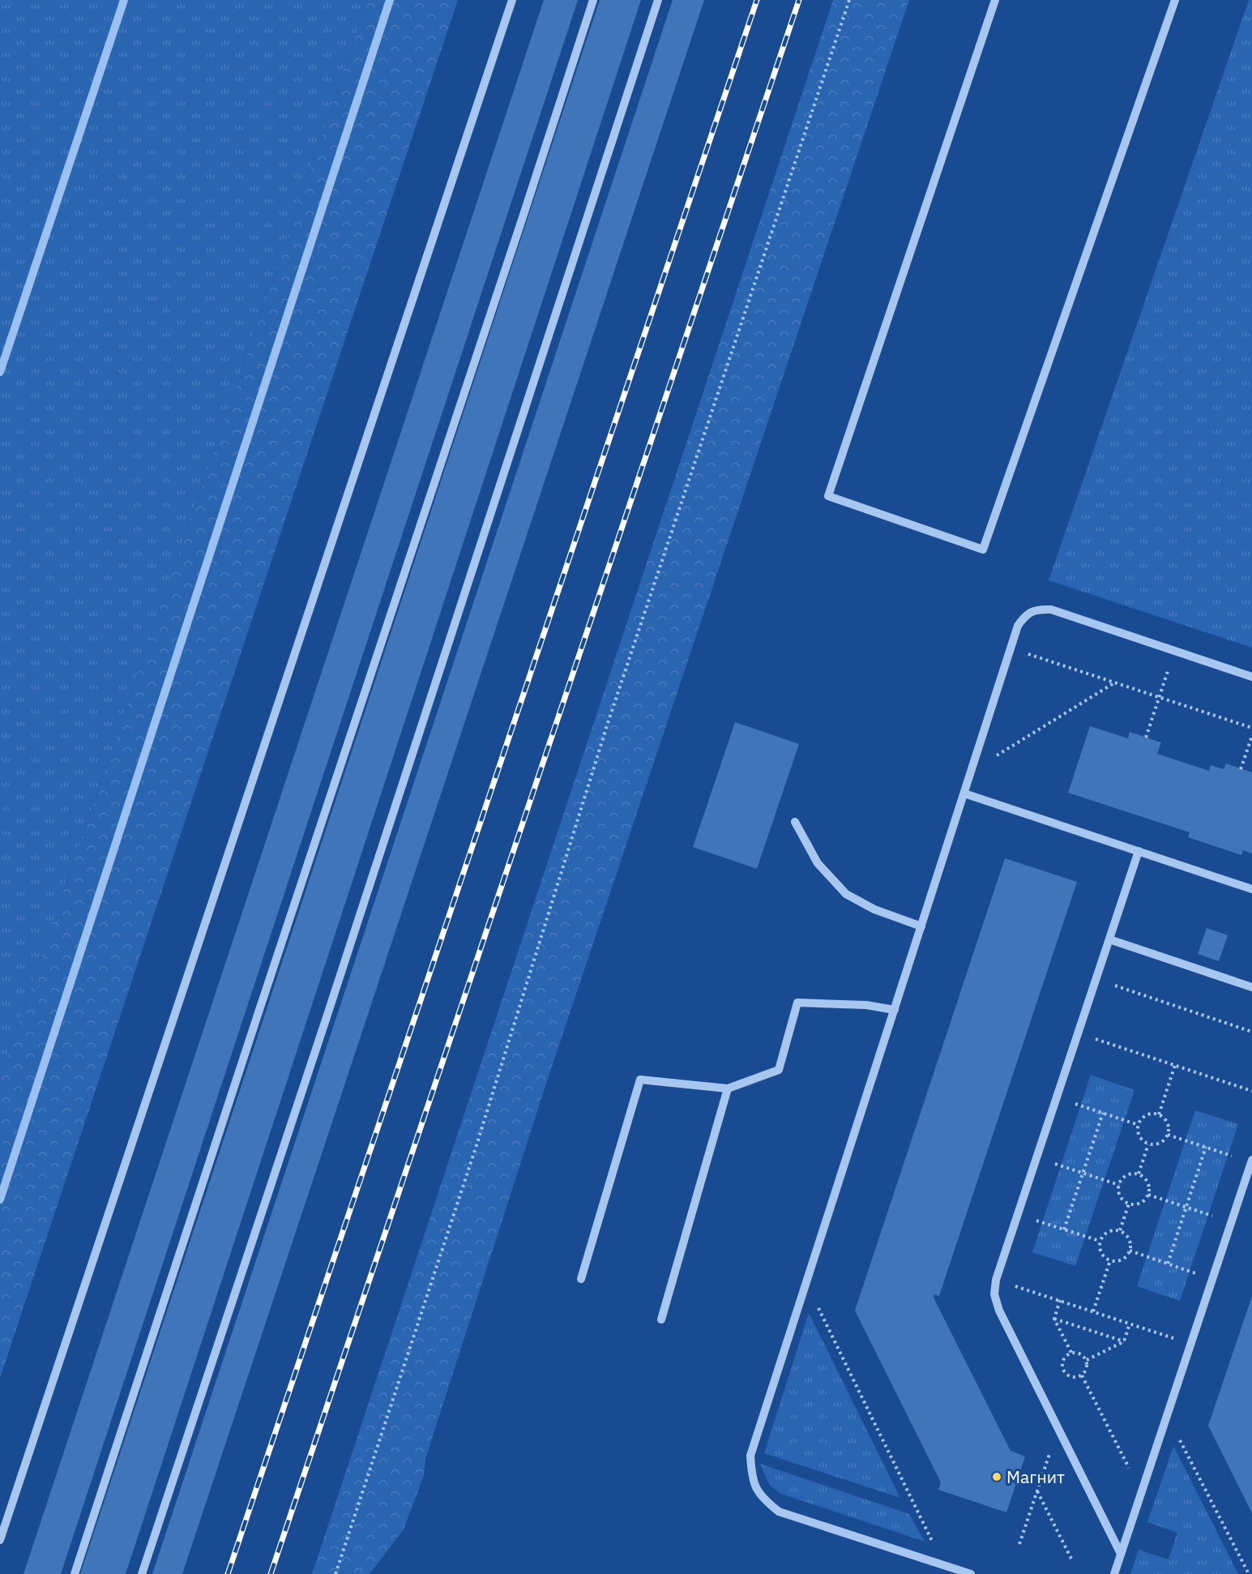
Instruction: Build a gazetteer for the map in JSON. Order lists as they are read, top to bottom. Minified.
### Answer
{"places":["Магнит"]}
